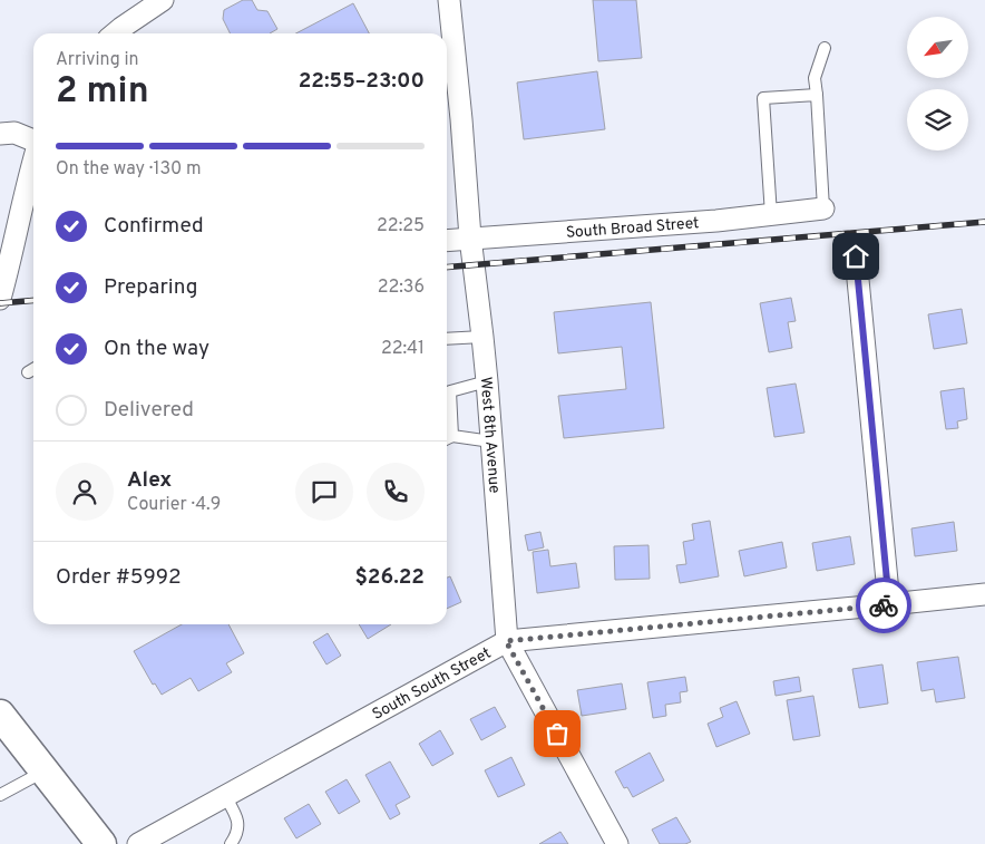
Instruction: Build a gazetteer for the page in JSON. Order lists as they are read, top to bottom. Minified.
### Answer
{"streets":{"street":["South Broad Street","West 8th Avenue","South South Street"]},"crossings":[["South Broad Street","West 8th Avenue"],["West 8th Avenue","South South Street"]],"north":"bottom left","page":{"heading":["2 min","Arriving in","22:55–23:00"],"panel":["Alex","Courier · 4.9","Order #5992","$26.22"],"bar":"On the way · 130 m","list":[["Confirmed","22:25"],["Preparing","22:36"],["On the way","22:41"],"Delivered"]}}
